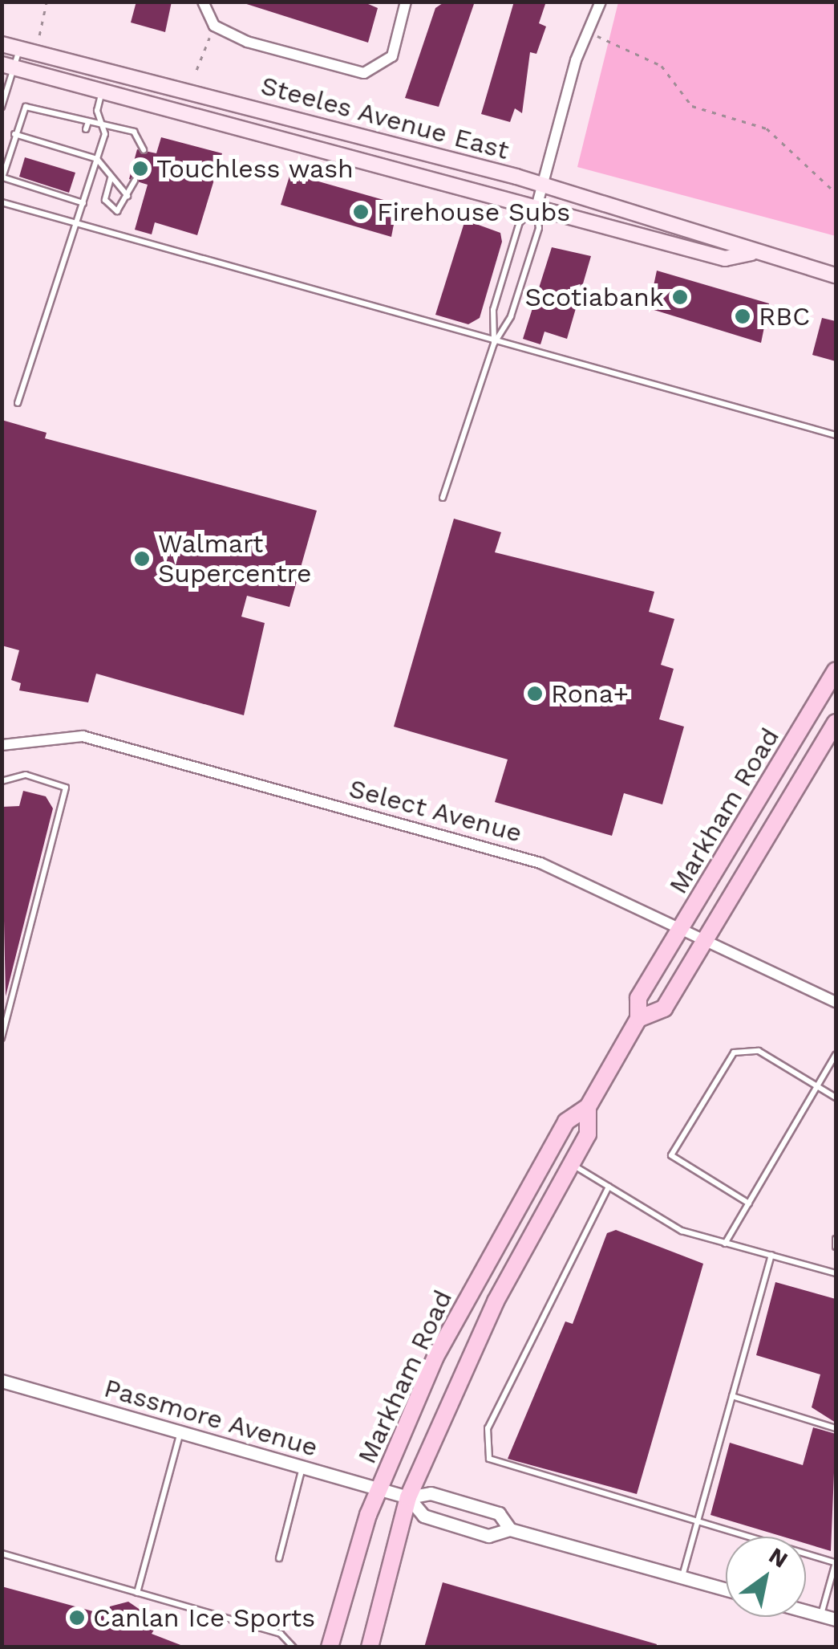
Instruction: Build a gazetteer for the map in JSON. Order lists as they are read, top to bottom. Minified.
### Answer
{"streets":{"main road":["Steeles Avenue East","Markham Road"],"street":["Select Avenue","Passmore Avenue"]},"crossings":[["Select Avenue","Markham Road"],["Markham Road","Passmore Avenue"]],"places":["Touchless wash","Firehouse Subs","Scotiabank","RBC","Walmart Supercentre","Rona+","Canlan Ice Sports"],"north":"top right"}
